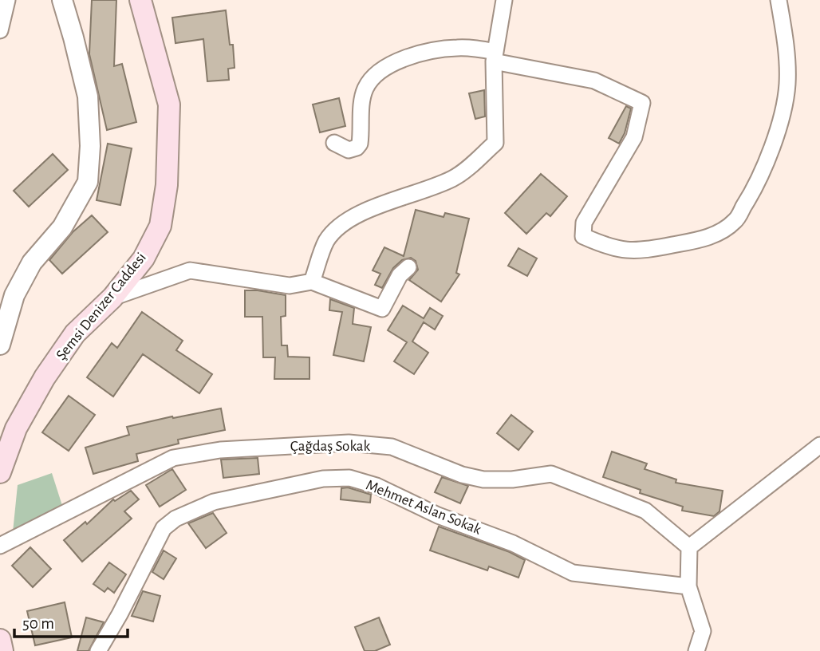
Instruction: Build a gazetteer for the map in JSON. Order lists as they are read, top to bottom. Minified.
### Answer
{"streets":{"main road":["Şemsi Denizer Caddesi"],"street":["Çağdaş Sokak","Mehmet Aslan Sokak"]},"scale_bar":"50 m"}
